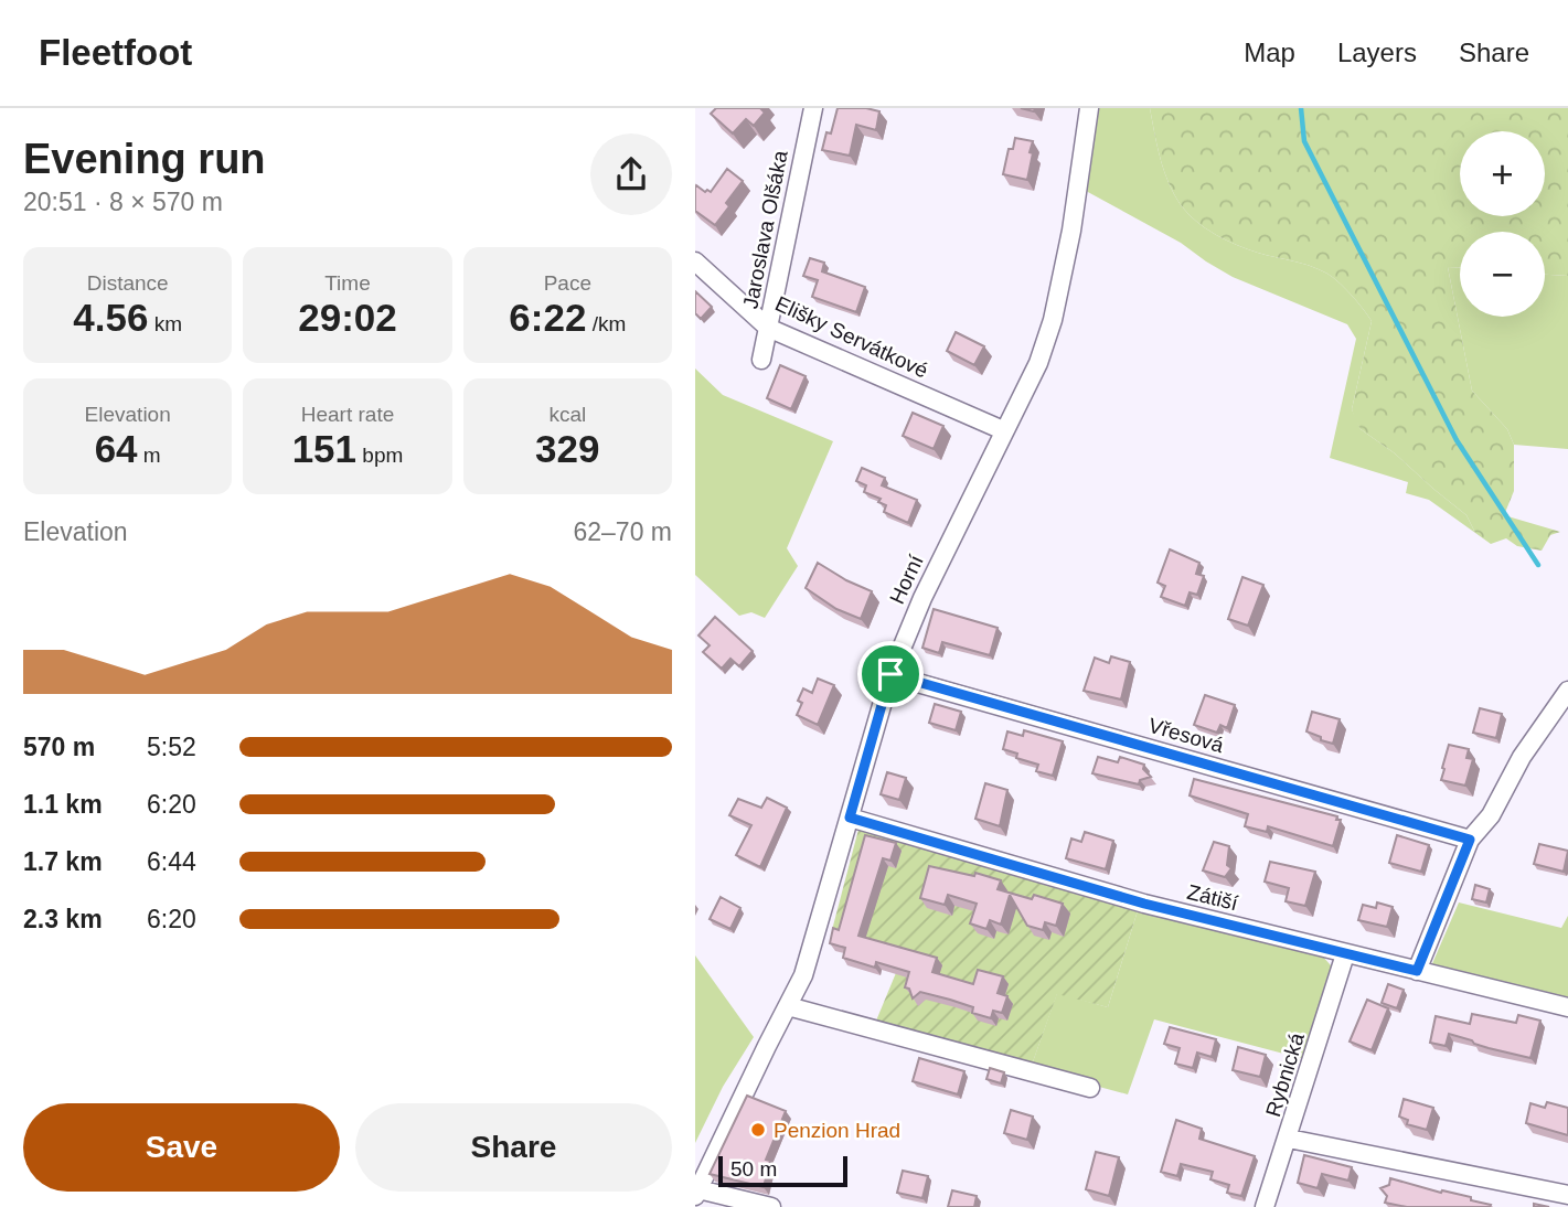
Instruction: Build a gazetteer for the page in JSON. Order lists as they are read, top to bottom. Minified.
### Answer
{"streets":{"street":["Jaroslava Olšáka","Elišky Servátkové","Horní","Vřesová","Zátiší","Rybnická"]},"crossings":[["Jaroslava Olšáka","Elišky Servátkové"],["Elišky Servátkové","Horní"],["Horní","Vřesová"],["Horní","Zátiší"],["Zátiší","Rybnická"]],"places":["Penzion Hrad"],"scale_bar":"50 m","page":{"header":"Fleetfoot","nav":["Map","Layers","Share"],"heading":["Evening run","20:51 · 8 × 570 m"],"map_buttons":["+","−"],"stats":[["Distance","4.56 km"],["Time","29:02"],["Pace","6:22 /km"],["Elevation","64 m"],["Heart rate","151 bpm"],["kcal","329"]],"chart":["Elevation","62–70 m"],"list":[{"name":"570 m","note":"5:52"},{"name":"1.1 km","note":"6:20"},{"name":"1.7 km","note":"6:44"},{"name":"2.3 km","note":"6:20"}],"buttons":["Save","Share"],"scale":"50 m"}}
